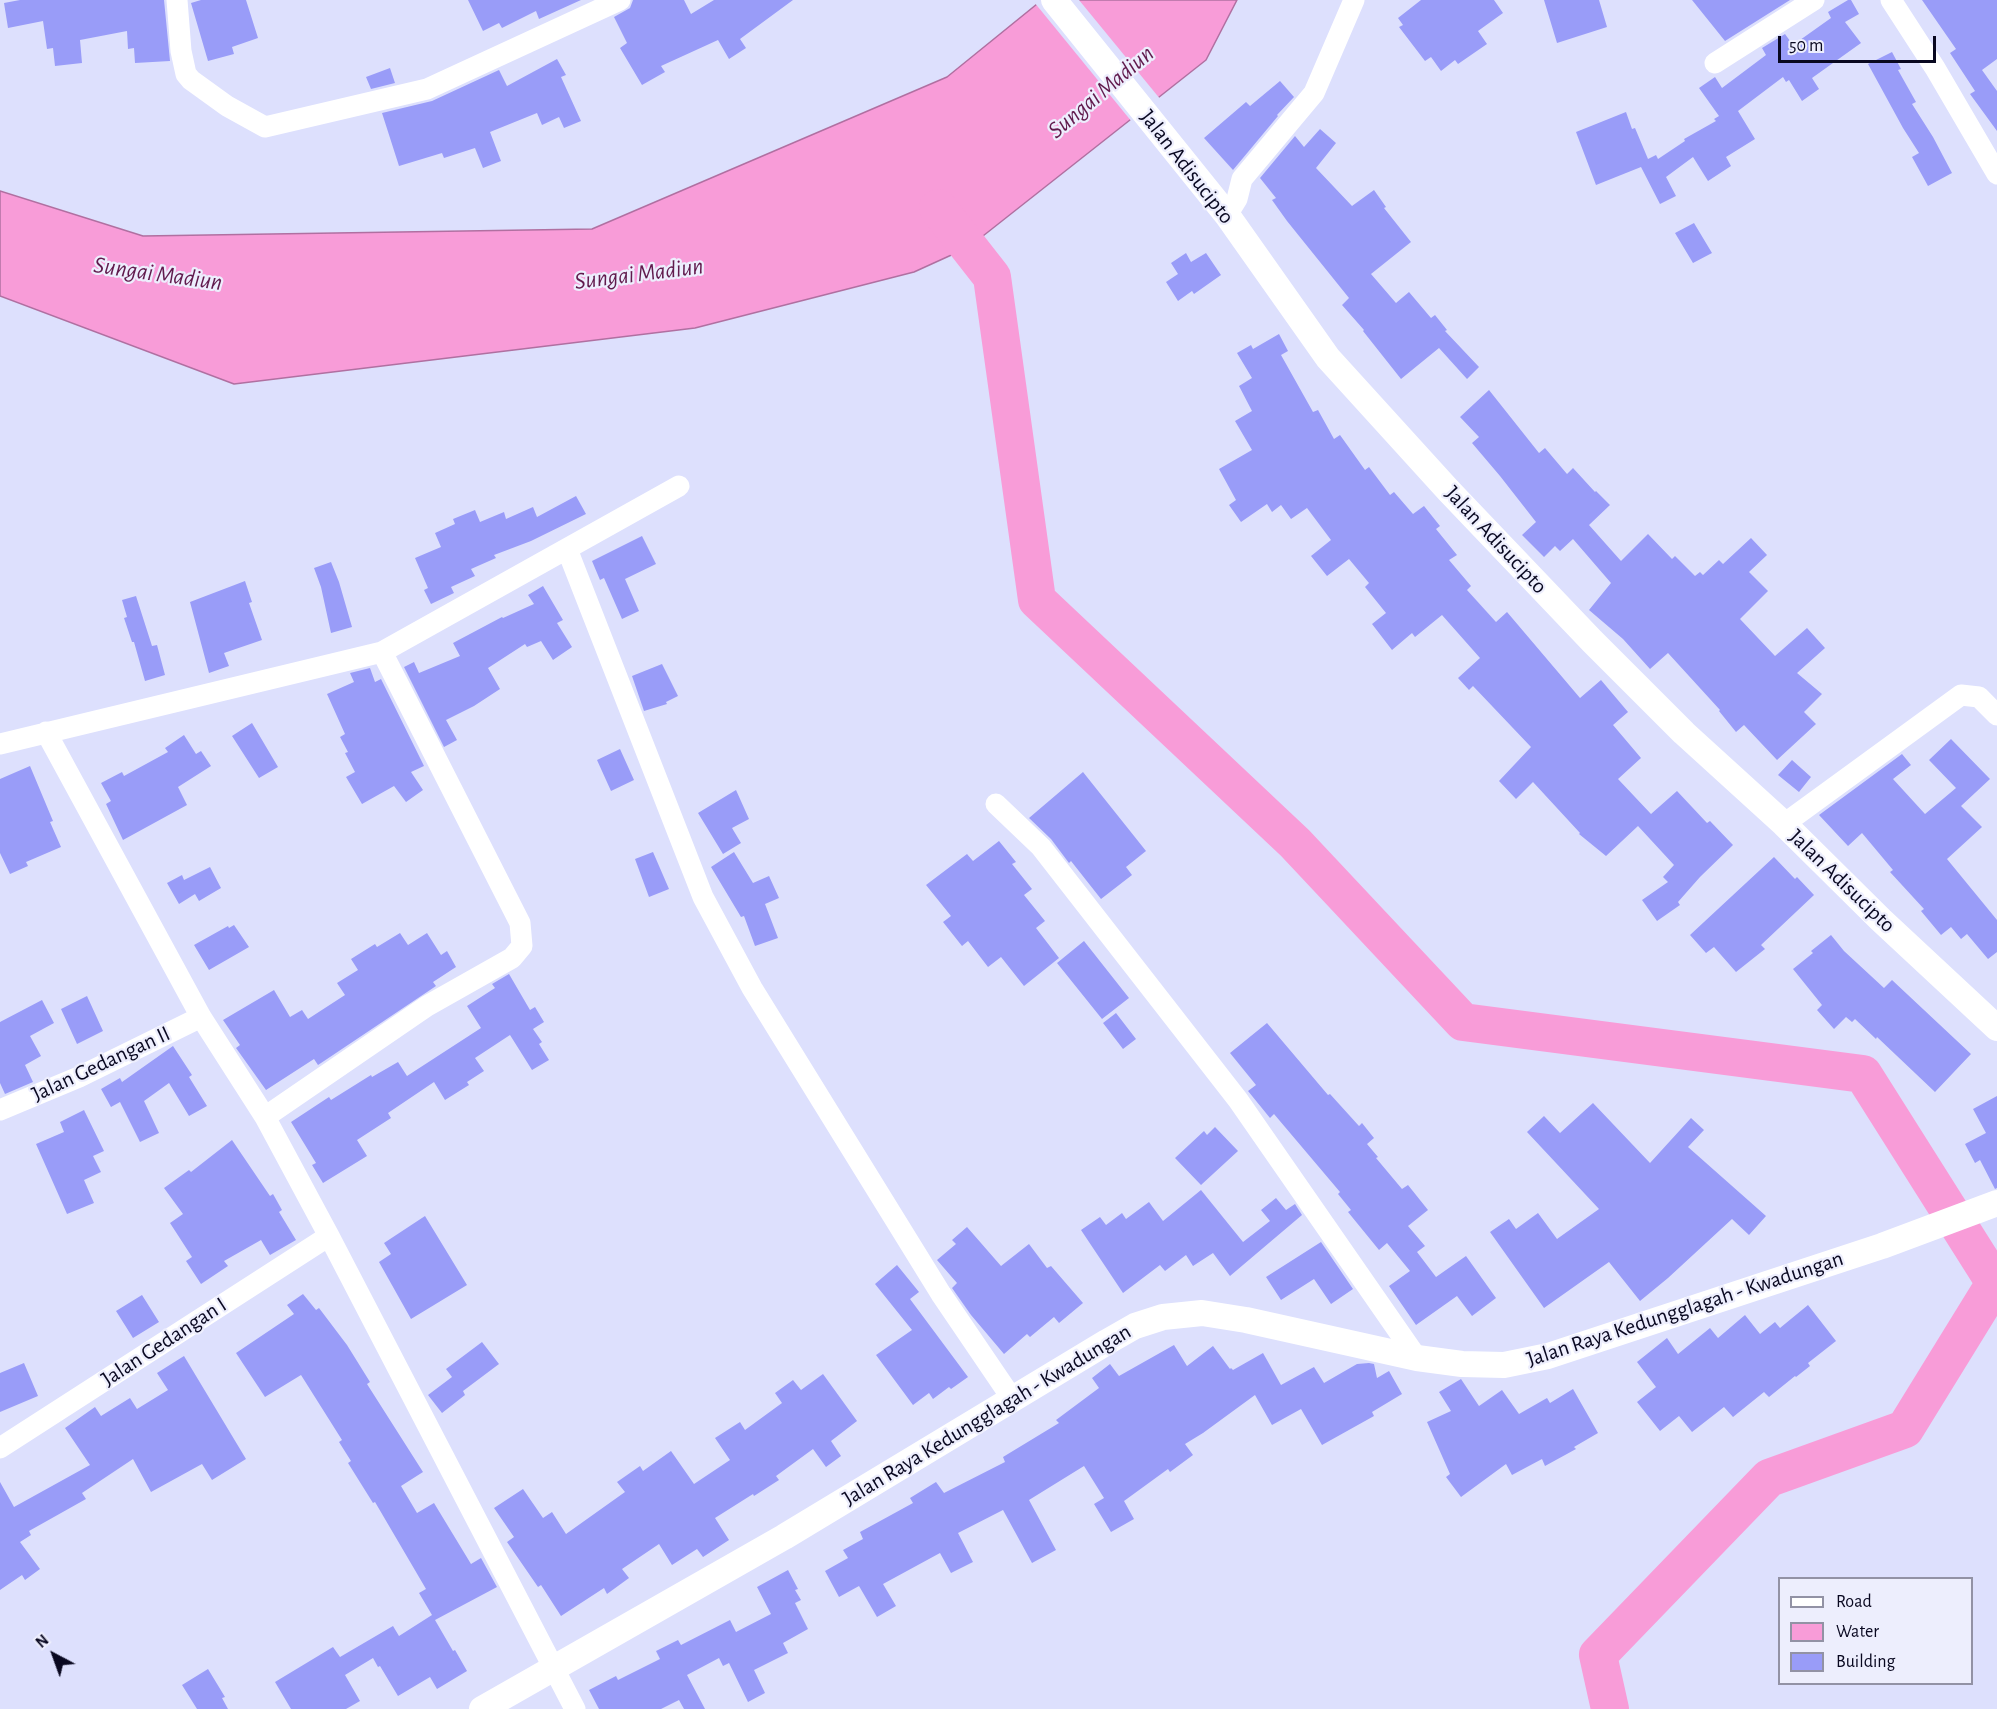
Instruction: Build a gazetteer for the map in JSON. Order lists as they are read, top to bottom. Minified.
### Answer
{"streets":{"main road":["Jalan Adisucipto","Jalan Raya Kedungglagah - Kwadungan"],"street":["Jalan Gedangan II","Jalan Gedangan I"]},"water":["Sungai Madiun"],"legend":["Road","Water","Building"],"scale_bar":"50 m","north":"top left"}
